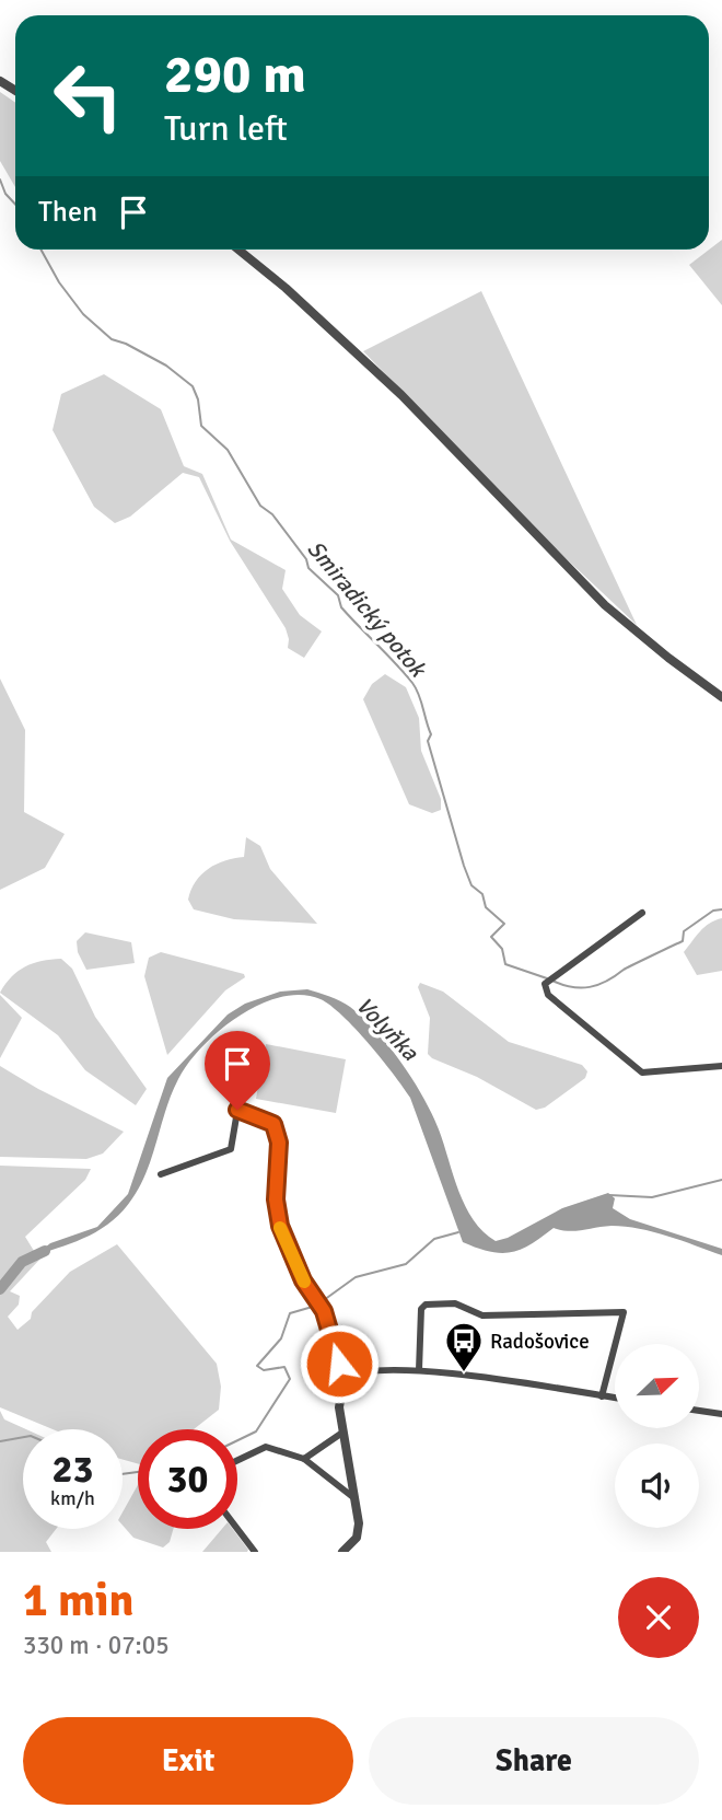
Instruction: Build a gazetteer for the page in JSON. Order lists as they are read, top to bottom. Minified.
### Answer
{"water":["Smiradický potok","Volyňka"],"places":{"bus stop":["Radošovice"]},"north":"top right","page":{"turn":["290 m","Turn left"],"then":"Then","speed":"23 km/h","limit":"30","heading":["1 min","330 m · 07:05"],"buttons":["Exit","Share"]}}
